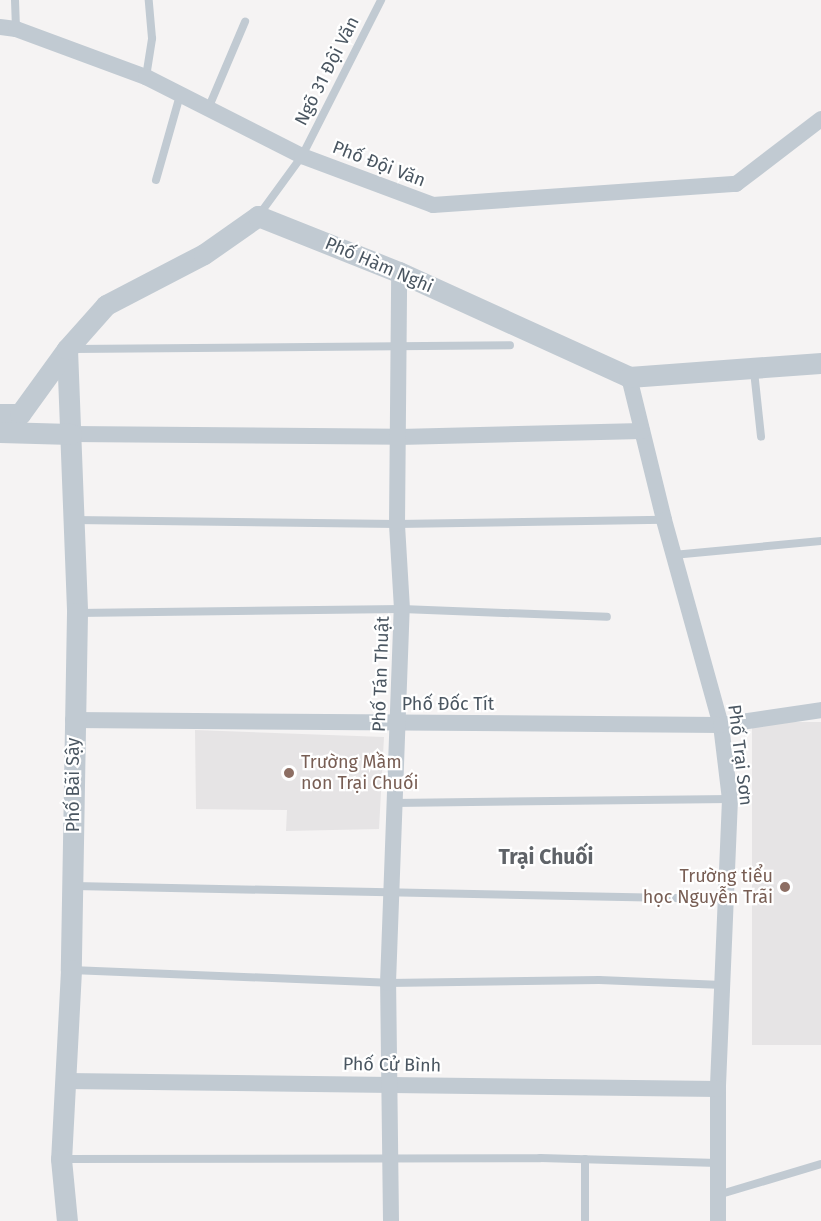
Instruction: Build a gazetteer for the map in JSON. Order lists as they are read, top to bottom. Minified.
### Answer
{"streets":{"street":["Phố Đội Văn","Phố Hàm Nghi","Phố Tán Thuật","Phố Đốc Tít","Phố Trại Sơn","Phố Bãi Sậy","Phố Cử Bình"],"lane":["Ngõ 31 Đội Văn"]},"crossings":[["Ngõ 31 Đội Văn","Phố Đội Văn"],["Ngõ 31 Đội Văn","Phố Hàm Nghi"],["Phố Hàm Nghi","Phố Tán Thuật"],["Phố Hàm Nghi","Phố Trại Sơn"],["Phố Tán Thuật","Phố Đốc Tít"],["Phố Tán Thuật","Phố Cử Bình"],["Phố Đốc Tít","Phố Trại Sơn"],["Phố Đốc Tít","Phố Bãi Sậy"],["Phố Trại Sơn","Phố Cử Bình"],["Phố Bãi Sậy","Phố Cử Bình"]],"districts":["Trại Chuối"],"places":["Trường Mầm non Trại Chuối","Trường tiểu học Nguyễn Trãi"]}
